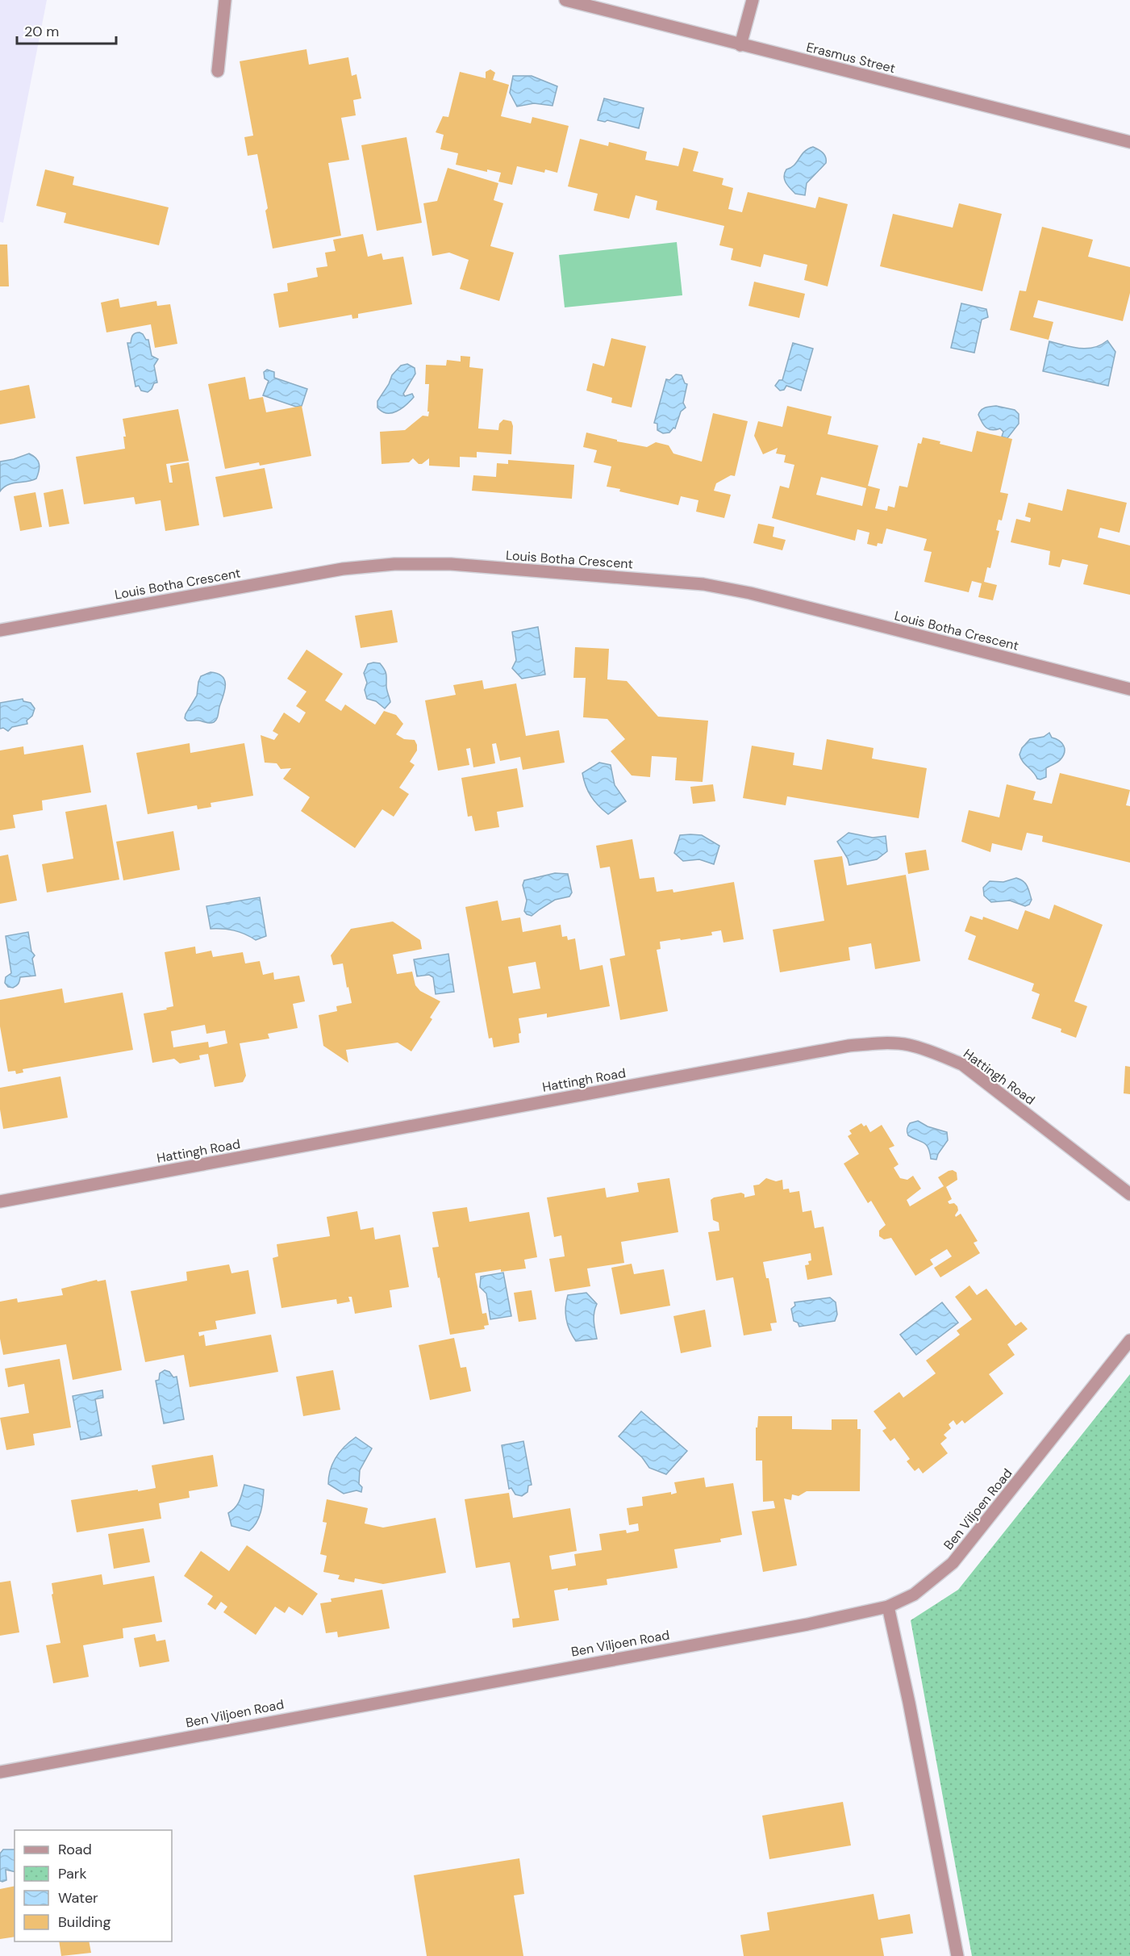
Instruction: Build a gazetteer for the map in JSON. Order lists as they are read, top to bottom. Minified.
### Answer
{"streets":{"street":["Erasmus Street","Louis Botha Crescent","Hattingh Road","Ben Viljoen Road"]},"legend":["Road","Park","Water","Building"],"scale_bar":"20 m"}
